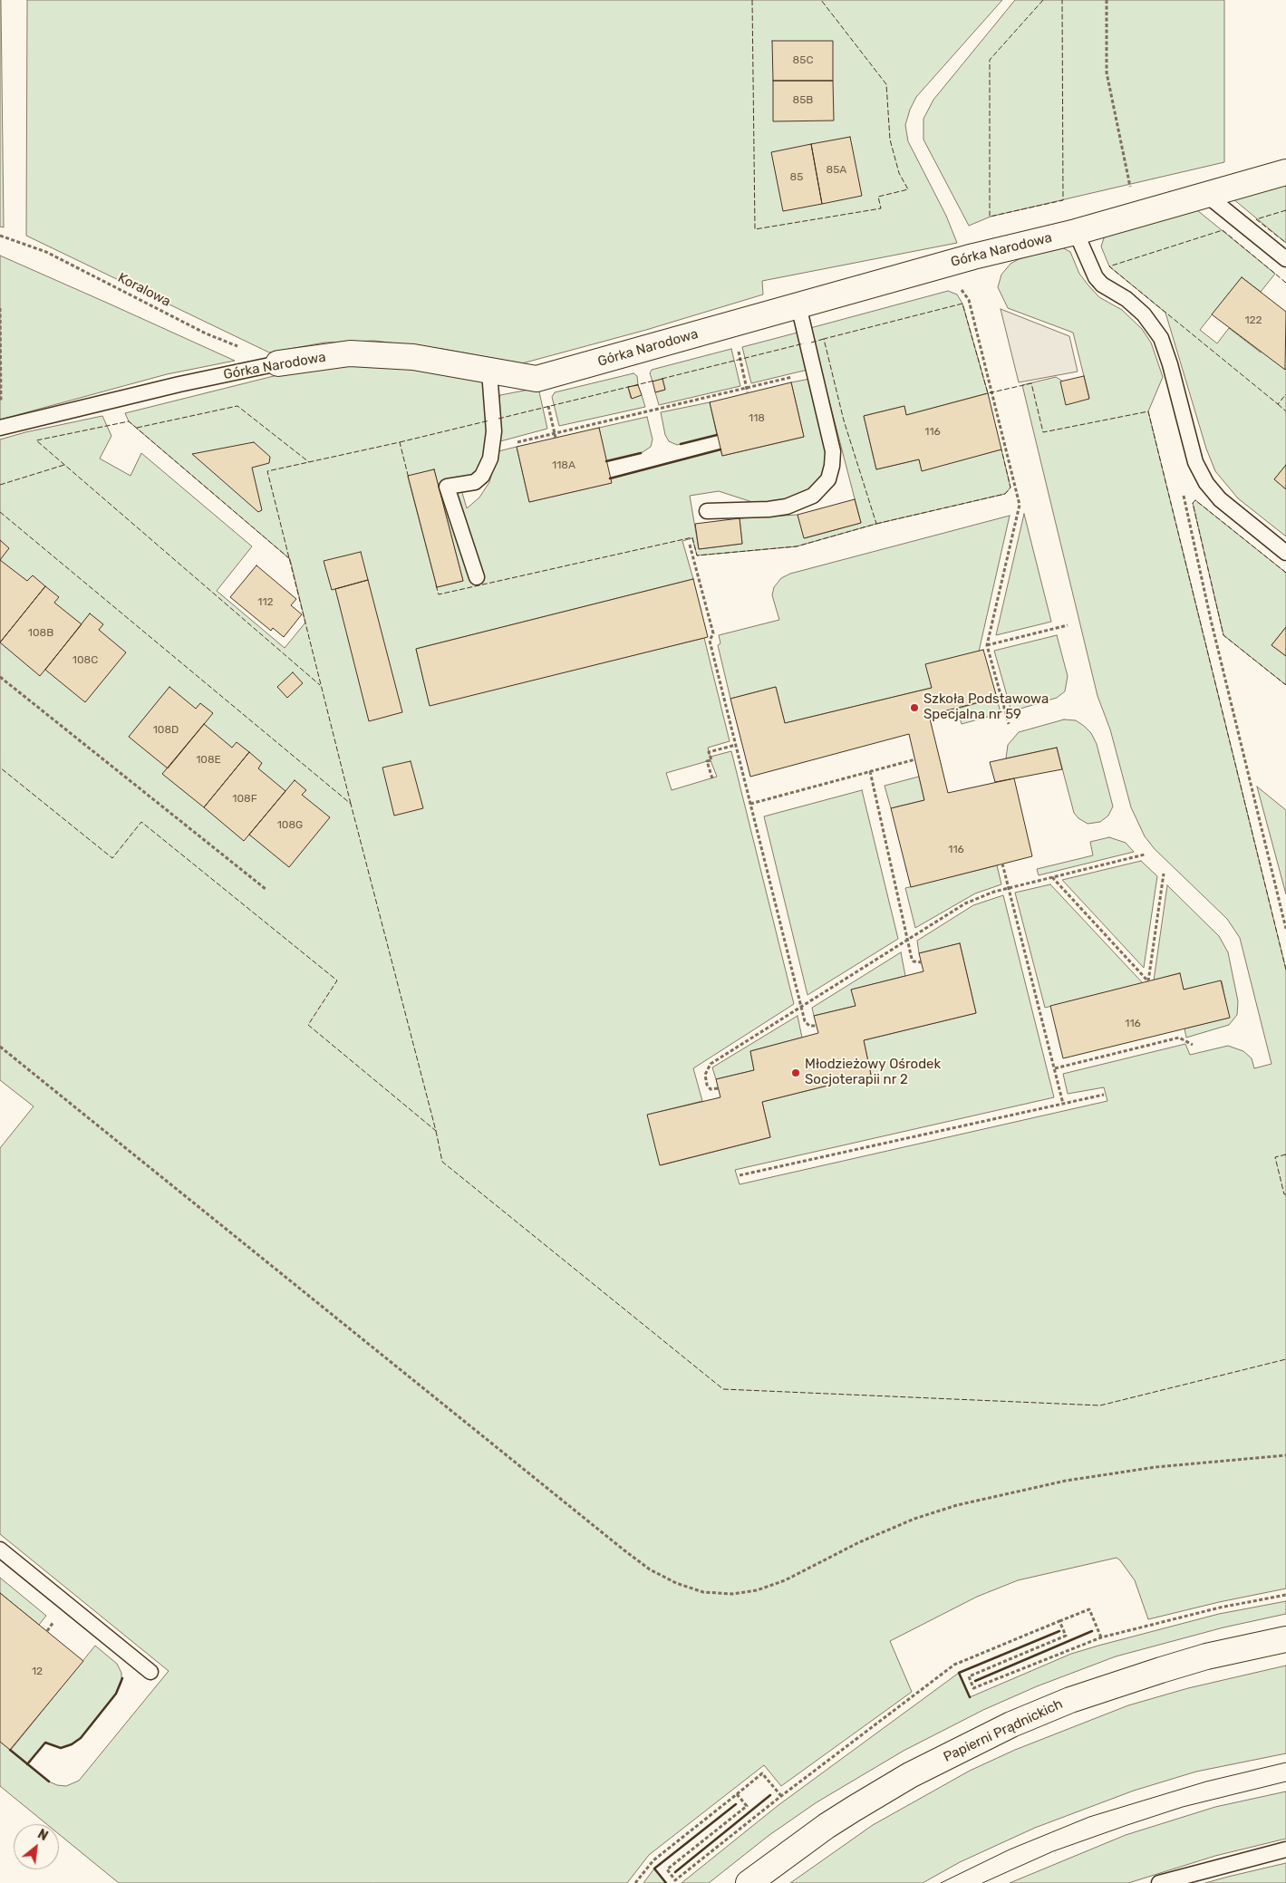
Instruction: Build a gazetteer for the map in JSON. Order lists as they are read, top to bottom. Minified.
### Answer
{"streets":{"street":["Górka Narodowa","Papierni Prądnickich"],"path":["Koralowa"]},"crossings":[["Górka Narodowa","Koralowa"]],"places":["Szkoła Podstawowa Specjalna nr 59","Młodzieżowy Ośrodek Socjoterapii nr 2"],"house_numbers":["85C","85B","85A","85","122","118","116","118A","112","108B","108C","108D","108E","108F","108G","116","116","12"],"north":"top right"}
